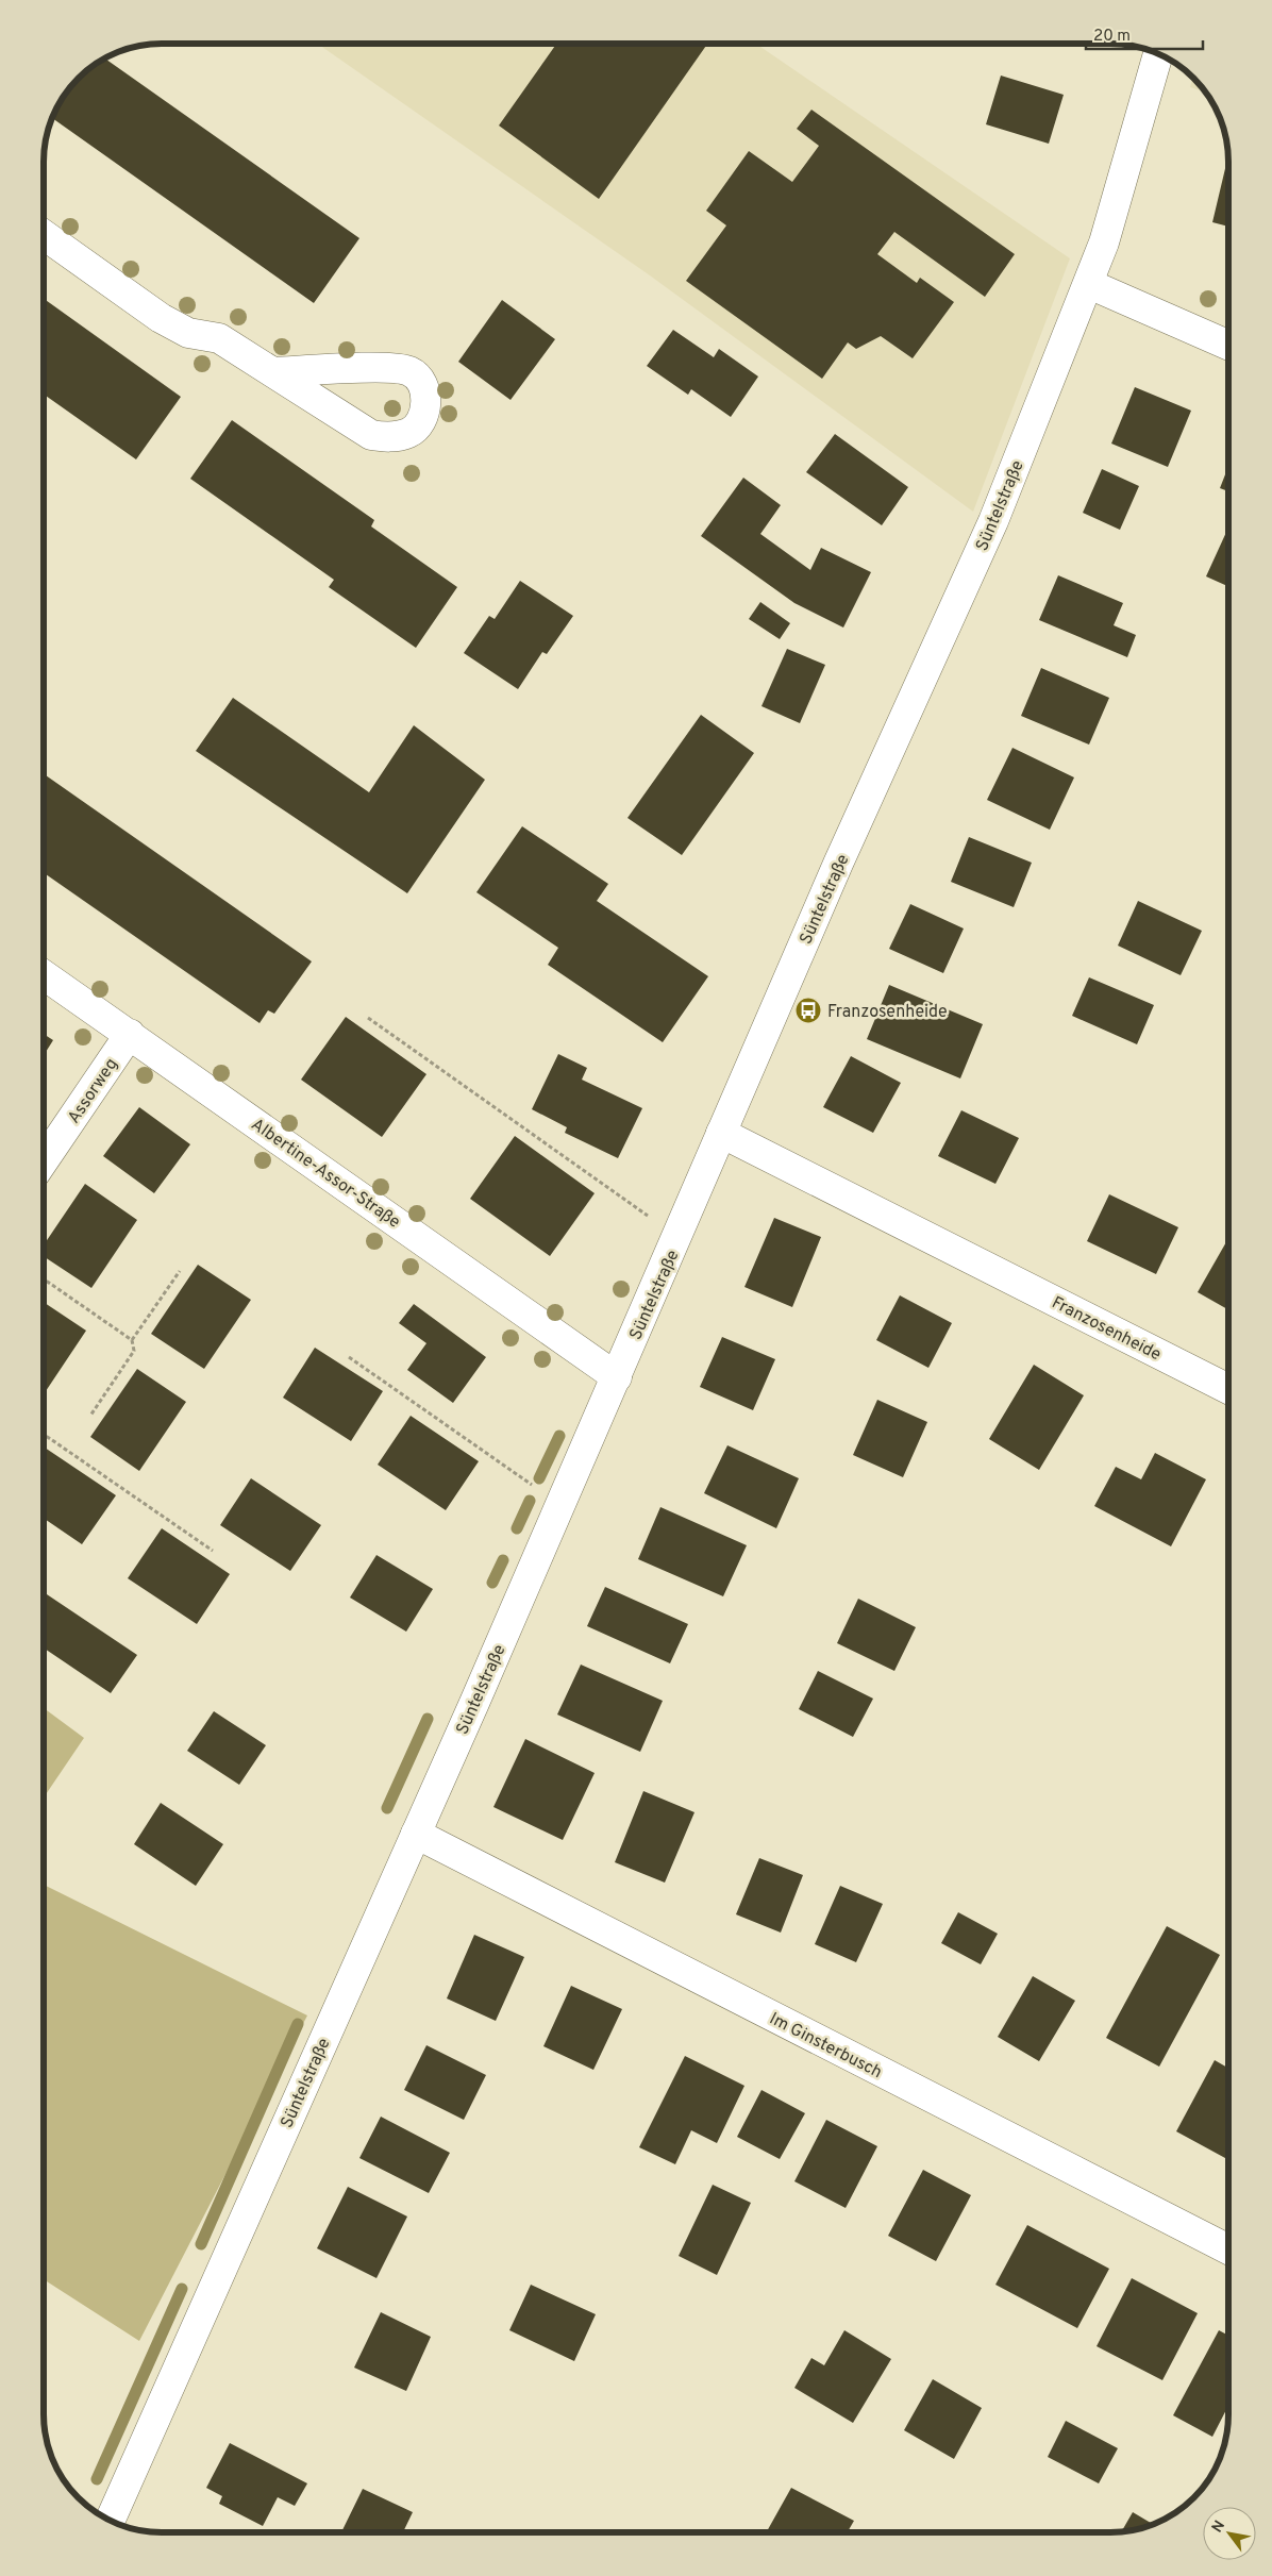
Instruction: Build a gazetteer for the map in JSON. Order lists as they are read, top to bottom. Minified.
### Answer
{"streets":{"street":["Süntelstraße","Assorweg","Albertine-Assor-Straße","Franzosenheide","Im Ginsterbusch"]},"crossings":[["Süntelstraße","Albertine-Assor-Straße"],["Süntelstraße","Franzosenheide"],["Süntelstraße","Im Ginsterbusch"],["Assorweg","Albertine-Assor-Straße"]],"places":{"bus stop":["Franzosenheide"]},"scale_bar":"20 m","north":"top left"}
